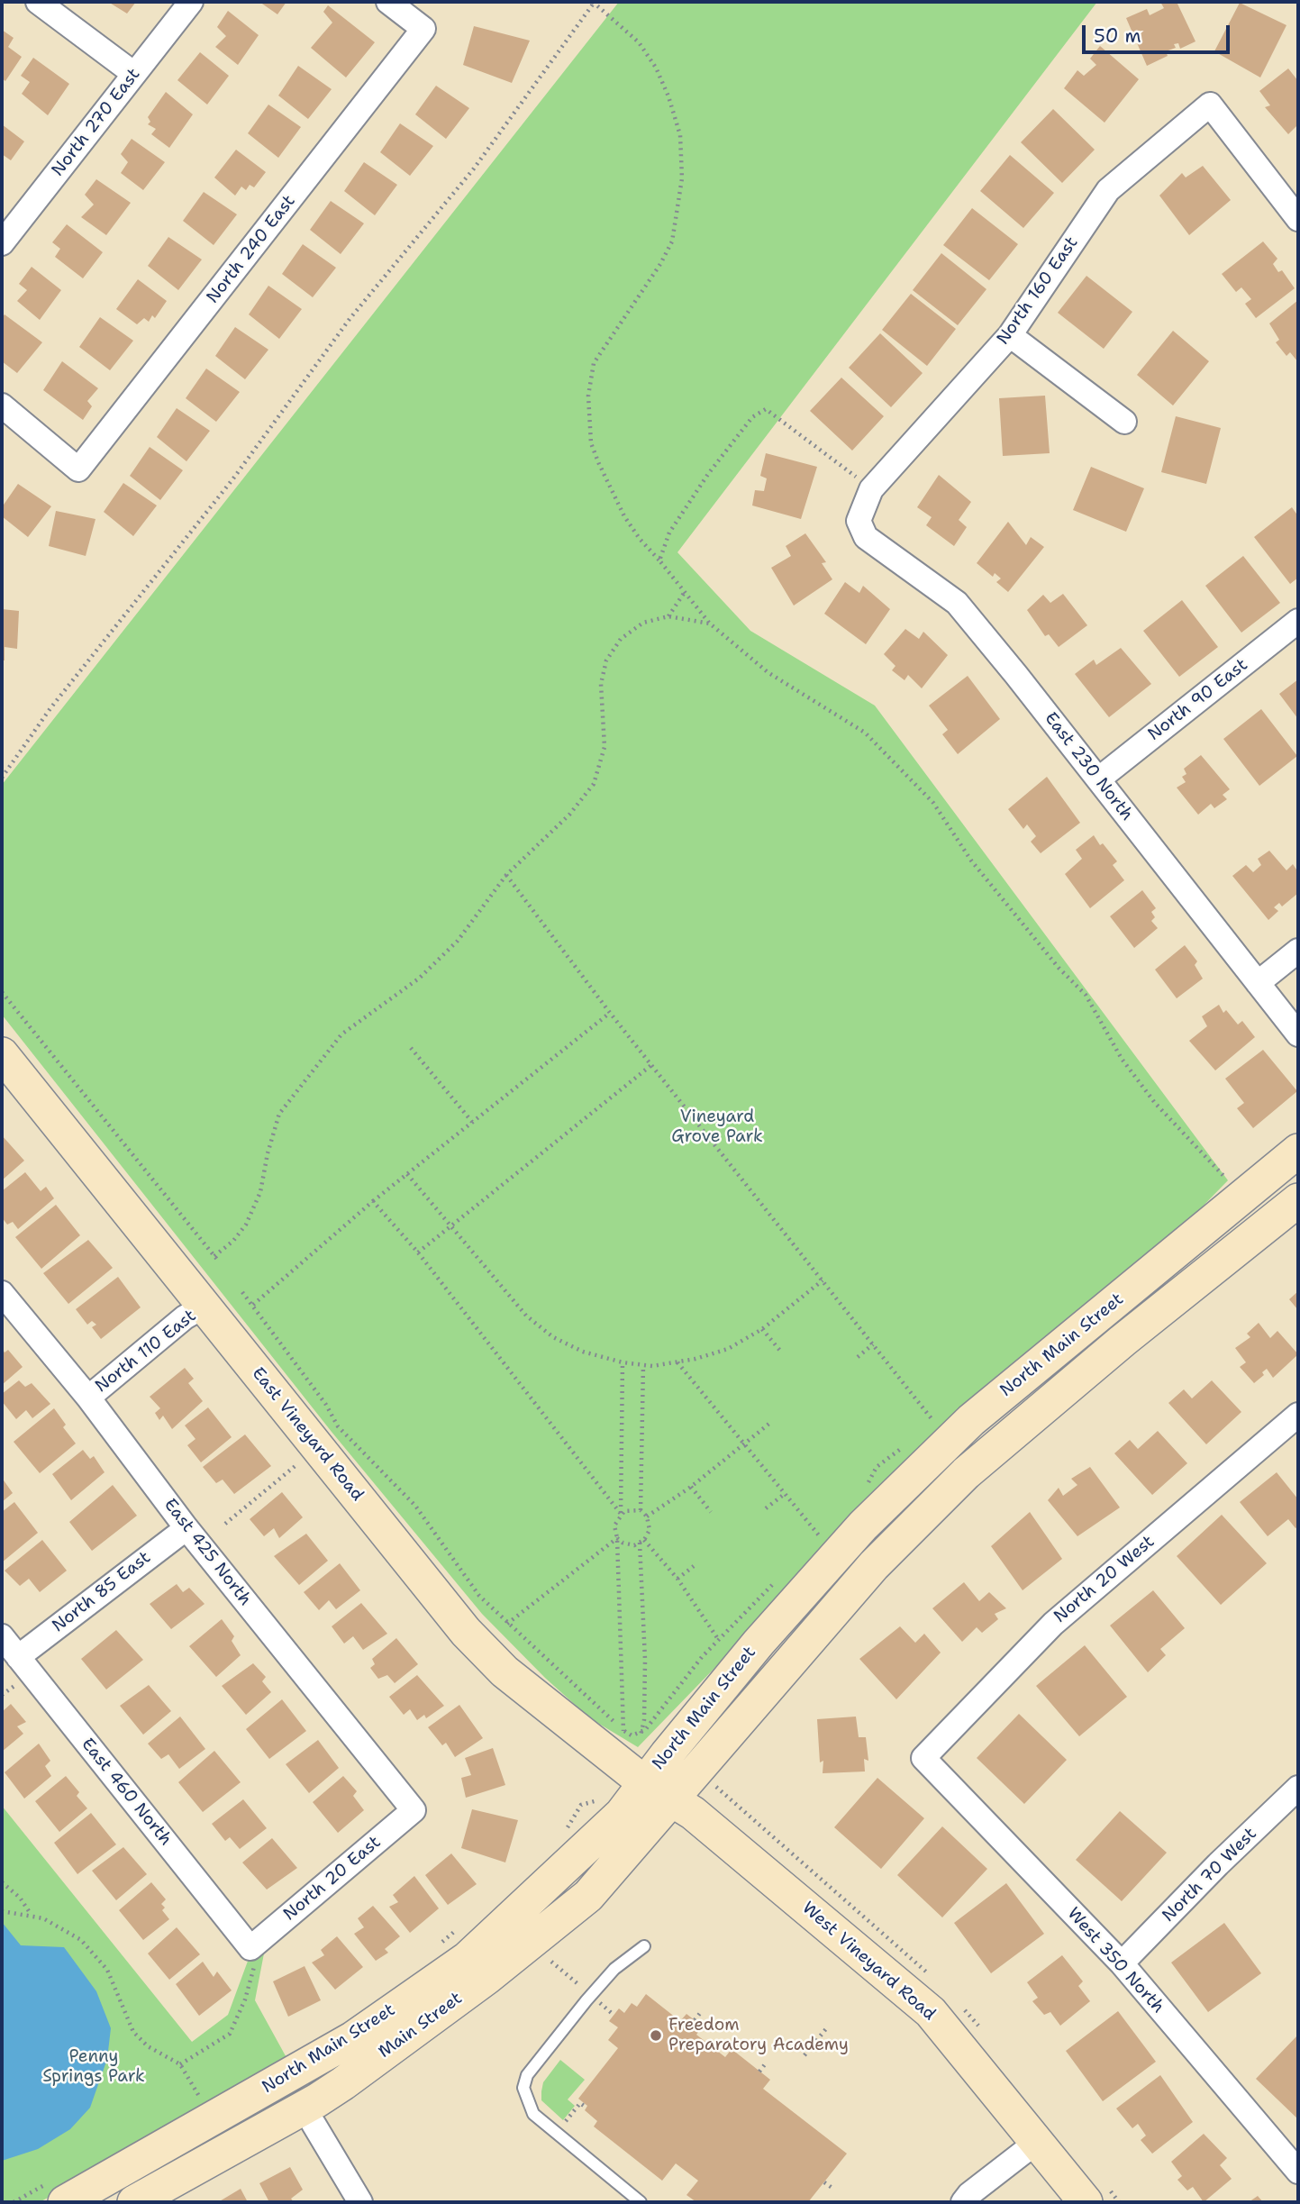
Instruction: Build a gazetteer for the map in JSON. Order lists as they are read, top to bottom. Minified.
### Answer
{"streets":{"main road":["North Main Street","East Vineyard Road","West Vineyard Road","Main Street"],"street":["North 270 East","North 240 East","North 160 East","North 90 East","East 230 North","North 110 East","East 425 North","North 20 West","North 85 East","East 460 North","North 70 West","North 20 East","West 350 North"]},"crossings":[["North 160 East","East 230 North"],["North 90 East","East 230 North"],["North Main Street","East Vineyard Road"],["North Main Street","West Vineyard Road"],["North Main Street","Main Street"],["North 110 East","East Vineyard Road"],["North 110 East","East 425 North"],["East Vineyard Road","West Vineyard Road"],["East Vineyard Road","Main Street"],["East 425 North","North 85 East"],["East 425 North","North 20 East"],["North 20 West","West 350 North"],["North 85 East","East 460 North"],["East 460 North","North 20 East"],["North 70 West","West 350 North"],["West Vineyard Road","Main Street"]],"parks":["Vineyard Grove Park","Penny Springs Park"],"places":["Freedom Preparatory Academy"],"scale_bar":"50 m"}
